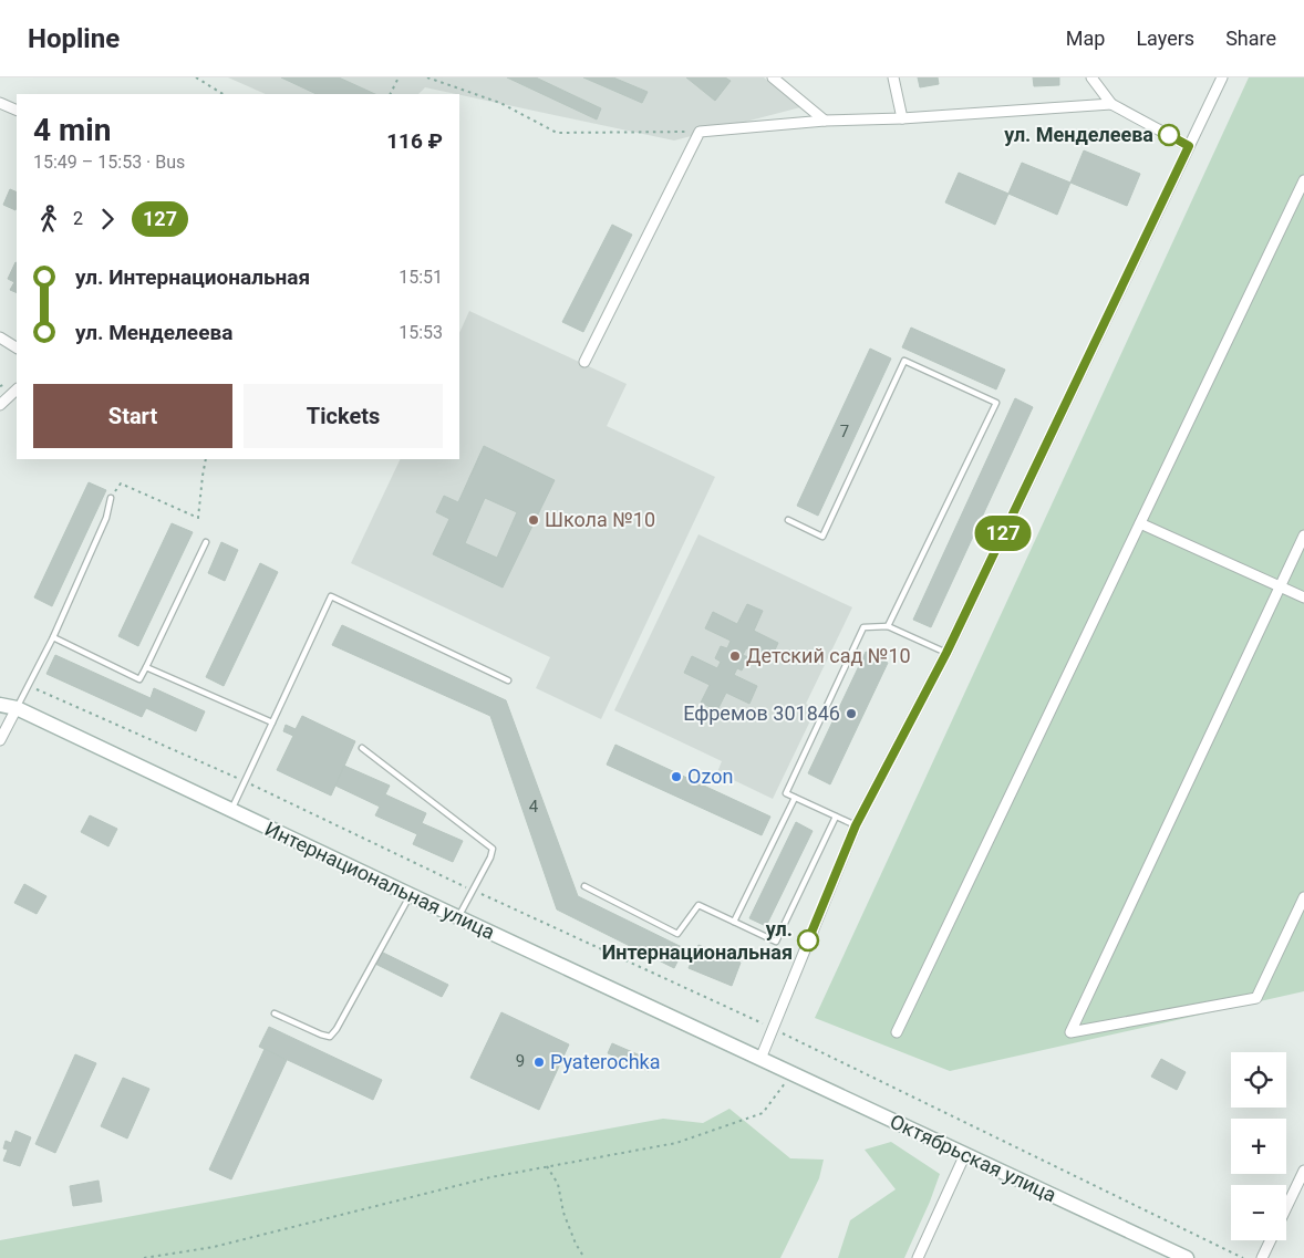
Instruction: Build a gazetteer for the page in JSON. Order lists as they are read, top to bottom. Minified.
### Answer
{"streets":{"street":["Интернациональная улица","Октябрьская улица"]},"crossings":[["Интернациональная улица","Октябрьская улица"]],"places":["ул. Менделеева","Школа №10","Детский сад №10","Ефремов 301846","Ozon","ул. Интернациональная","Pyaterochka"],"lines":["bus line 127"],"house_numbers":["7","4","9"],"page":{"header":"Hopline","nav":["Map","Layers","Share"],"on_map":"127","heading":["4 min","15:49 – 15:53 · Bus","116 ₽"],"legs":["2","127"],"list":[{"name":"ул. Интернациональная","value":"15:51"},{"name":"ул. Менделеева","value":"15:53"}],"buttons":["Start","Tickets"],"map_buttons":["+","−"]}}
